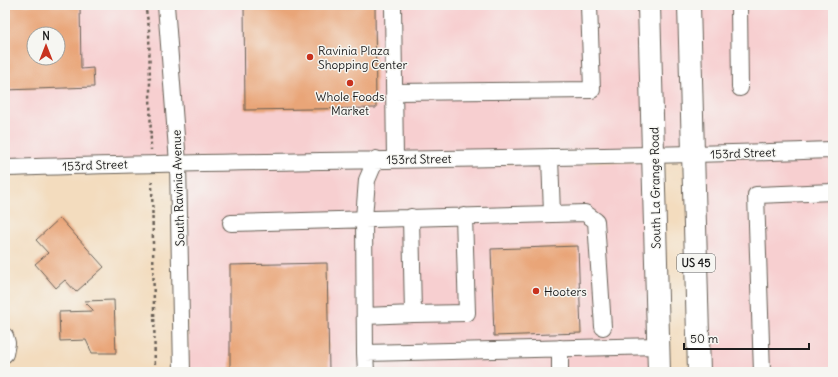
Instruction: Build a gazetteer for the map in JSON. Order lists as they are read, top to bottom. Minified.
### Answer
{"streets":{"highway":["South La Grange Road","US 45"],"street":["153rd Street","South Ravinia Avenue"]},"crossings":[["153rd Street","South Ravinia Avenue"],["153rd Street","South La Grange Road"],["153rd Street","US 45"]],"places":["Ravinia Plaza Shopping Center","Whole Foods Market","Hooters"],"scale_bar":"50 m","north":"top"}
